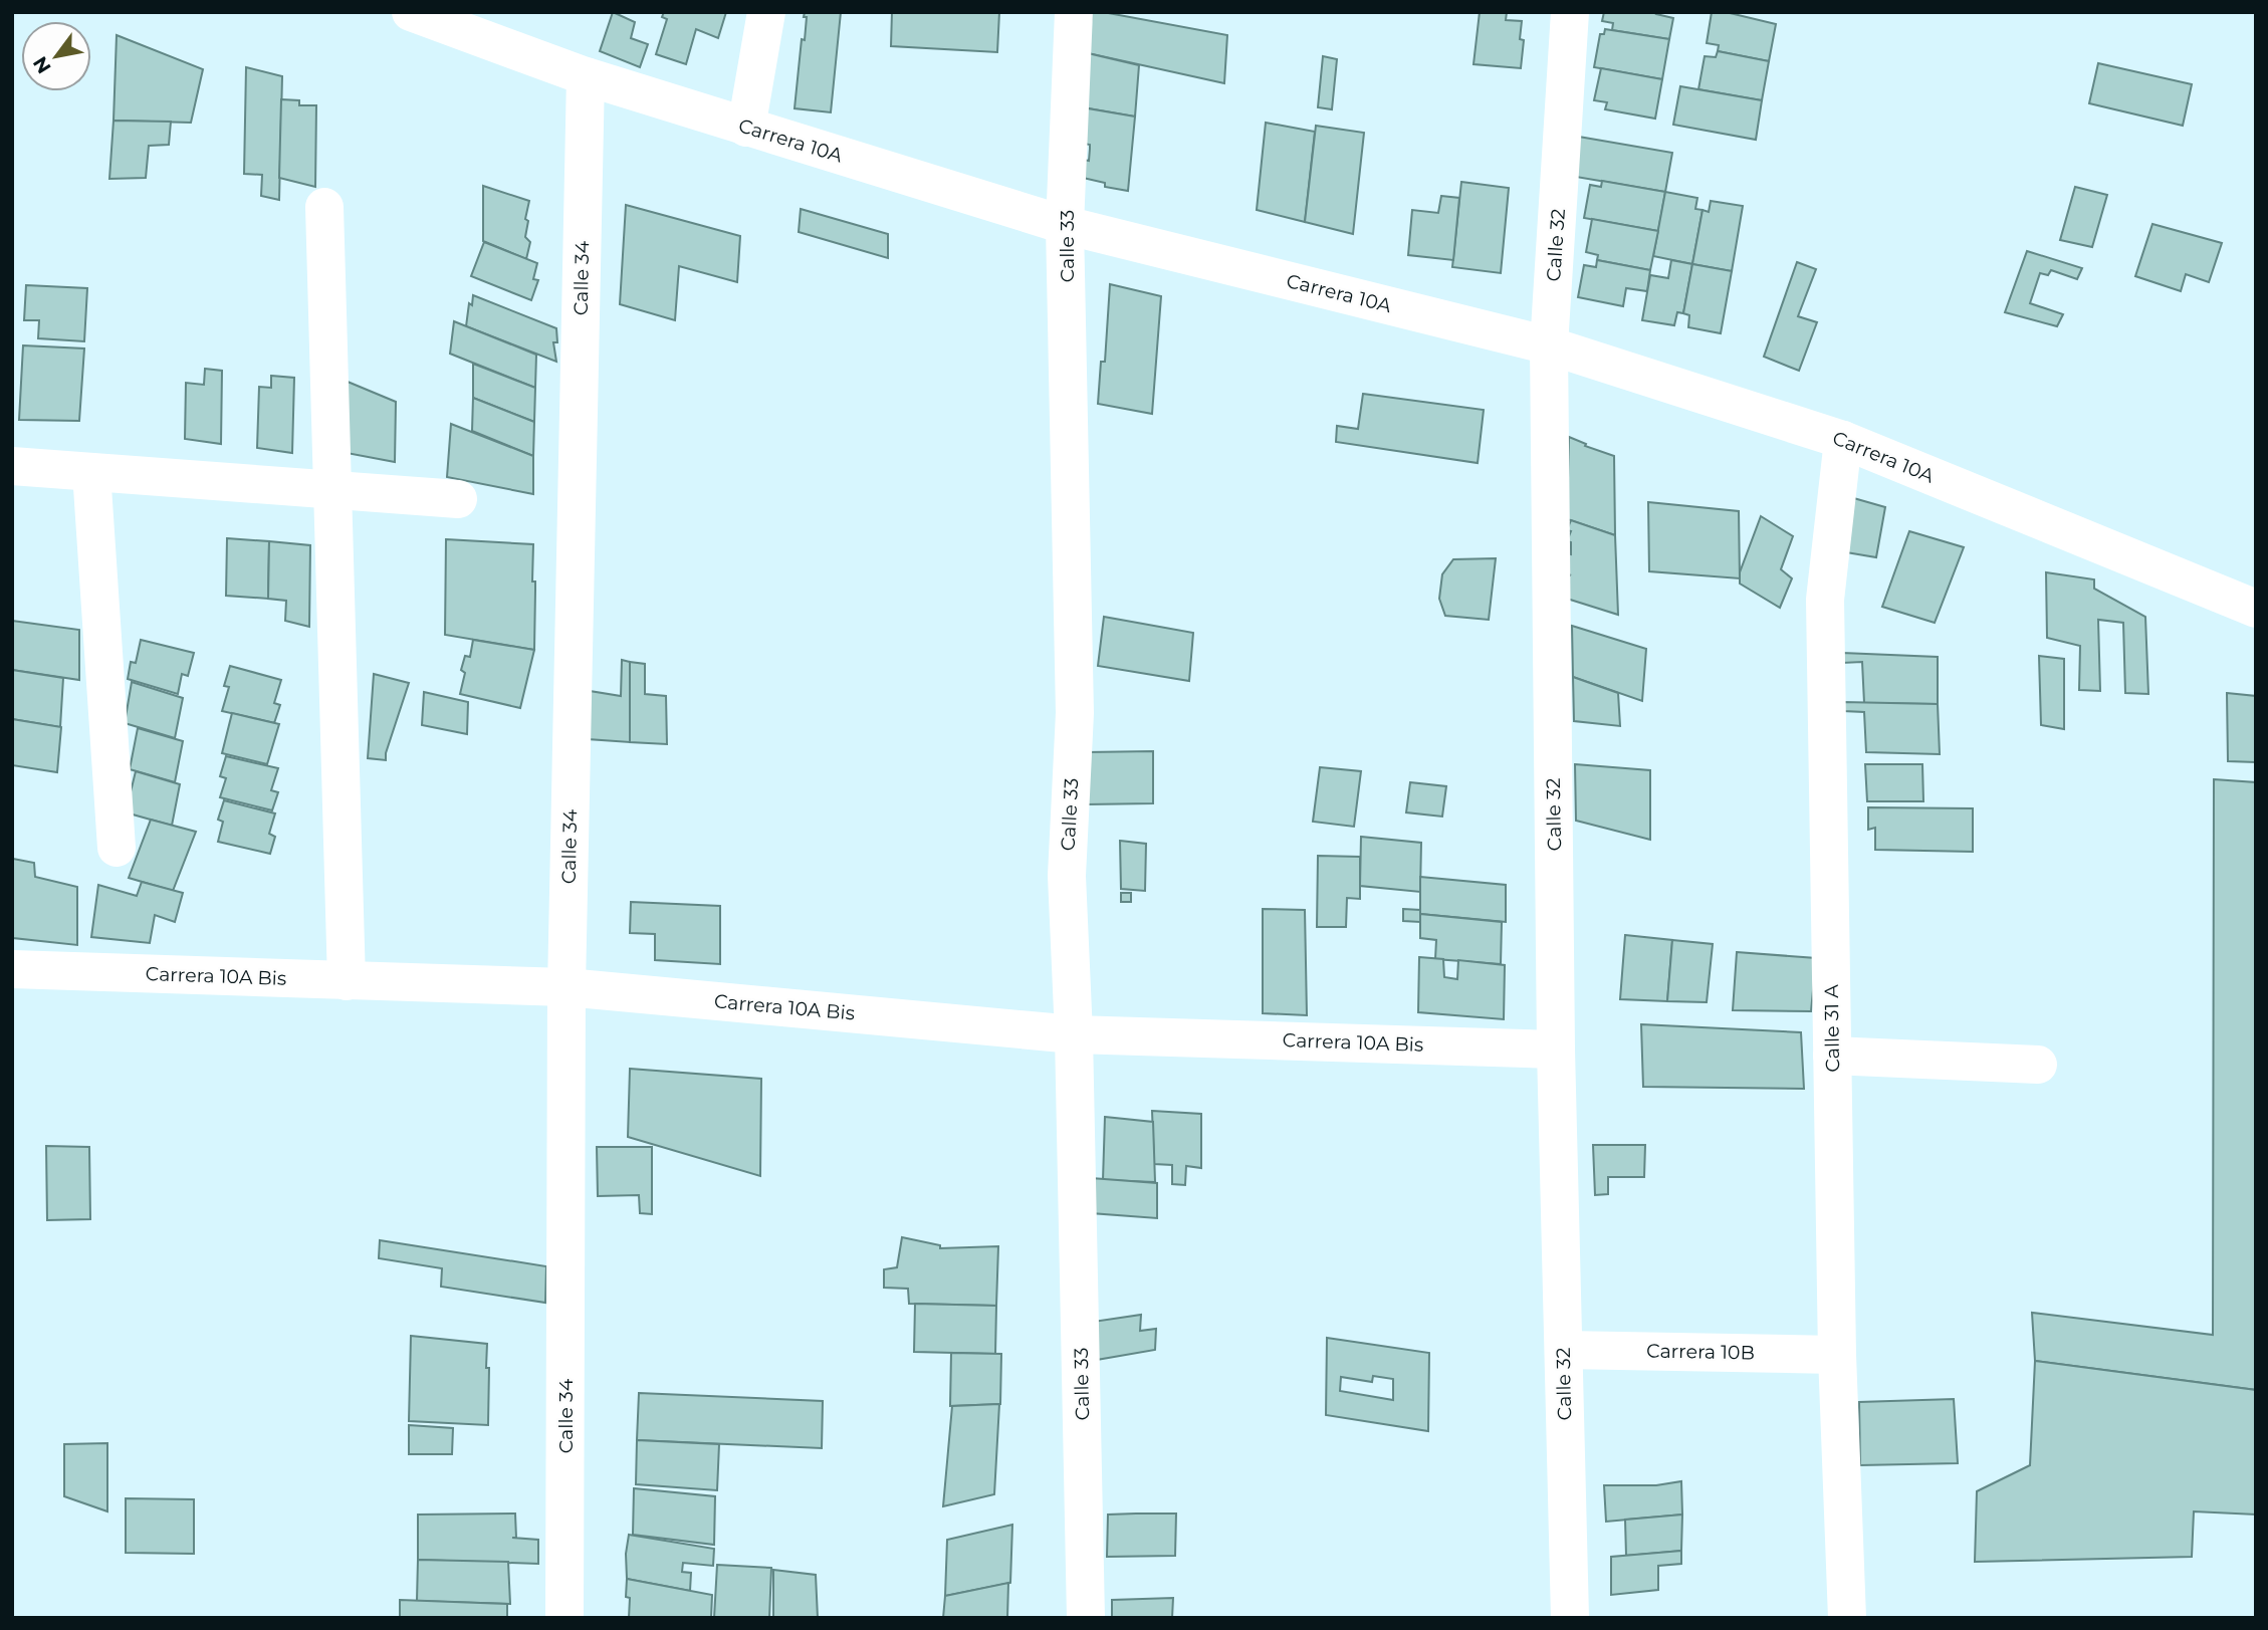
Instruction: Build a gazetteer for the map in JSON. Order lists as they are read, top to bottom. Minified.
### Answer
{"streets":{"street":["Carrera 10A","Calle 32","Calle 33","Calle 34","Carrera 10A Bis","Calle 31 A","Carrera 10B"]},"crossings":[["Carrera 10A","Calle 32"],["Carrera 10A","Calle 33"],["Carrera 10A","Calle 34"],["Carrera 10A","Calle 31 A"],["Calle 32","Carrera 10A Bis"],["Calle 32","Carrera 10B"],["Calle 33","Carrera 10A Bis"],["Calle 34","Carrera 10A Bis"],["Calle 31 A","Carrera 10B"]],"north":"bottom left"}
